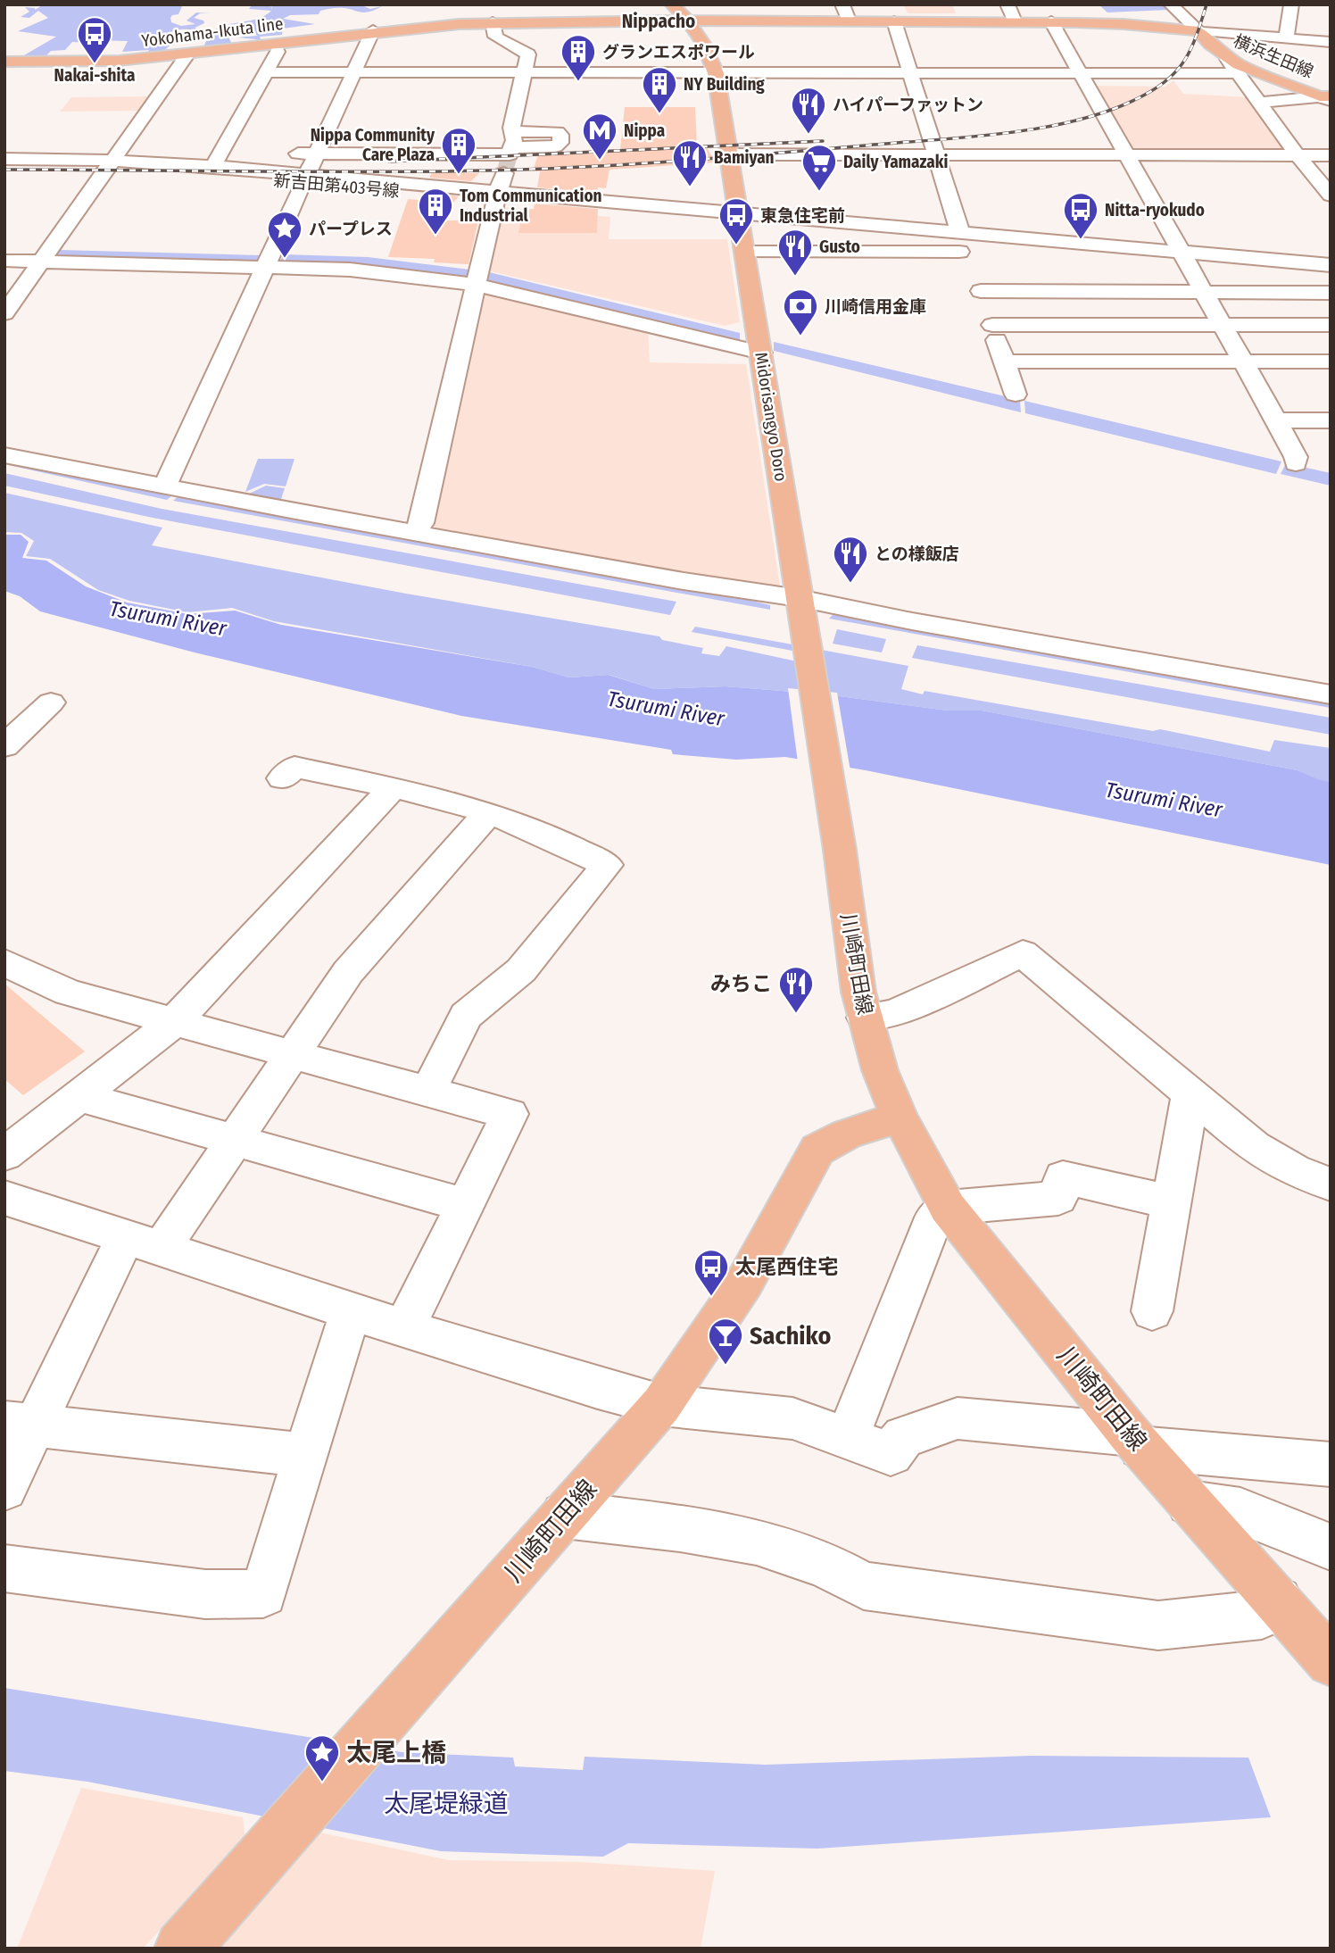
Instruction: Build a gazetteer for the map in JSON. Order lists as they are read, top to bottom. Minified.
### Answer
{"streets":{"main road":["Yokohama-Ikuta line","横浜生田線","Midorisangyo Doro","川崎町田線"],"street":["新吉田第403号線"]},"crossings":[["Yokohama-Ikuta line","Midorisangyo Doro"],["新吉田第403号線","Midorisangyo Doro"],["Midorisangyo Doro","川崎町田線"]],"districts":["Nippacho"],"water":["Tsurumi River"],"parks":["太尾堤緑道"],"places":{"bus stop":["Nakai-shita","Nitta-ryokudo","東急住宅前","太尾西住宅"],"building":["グランエスポワール","NY Building","Nippa Community Care Plaza","Tom Communication Industrial"],"restaurant":["ハイパーファットン","Bamiyan","Gusto","との様飯店","みちこ"],"metro station":["Nippa"],"supermarket":["Daily Yamazaki"],"place":["パープレス","太尾上橋"],"bank":["川崎信用金庫"],"bar":["Sachiko"]}}
